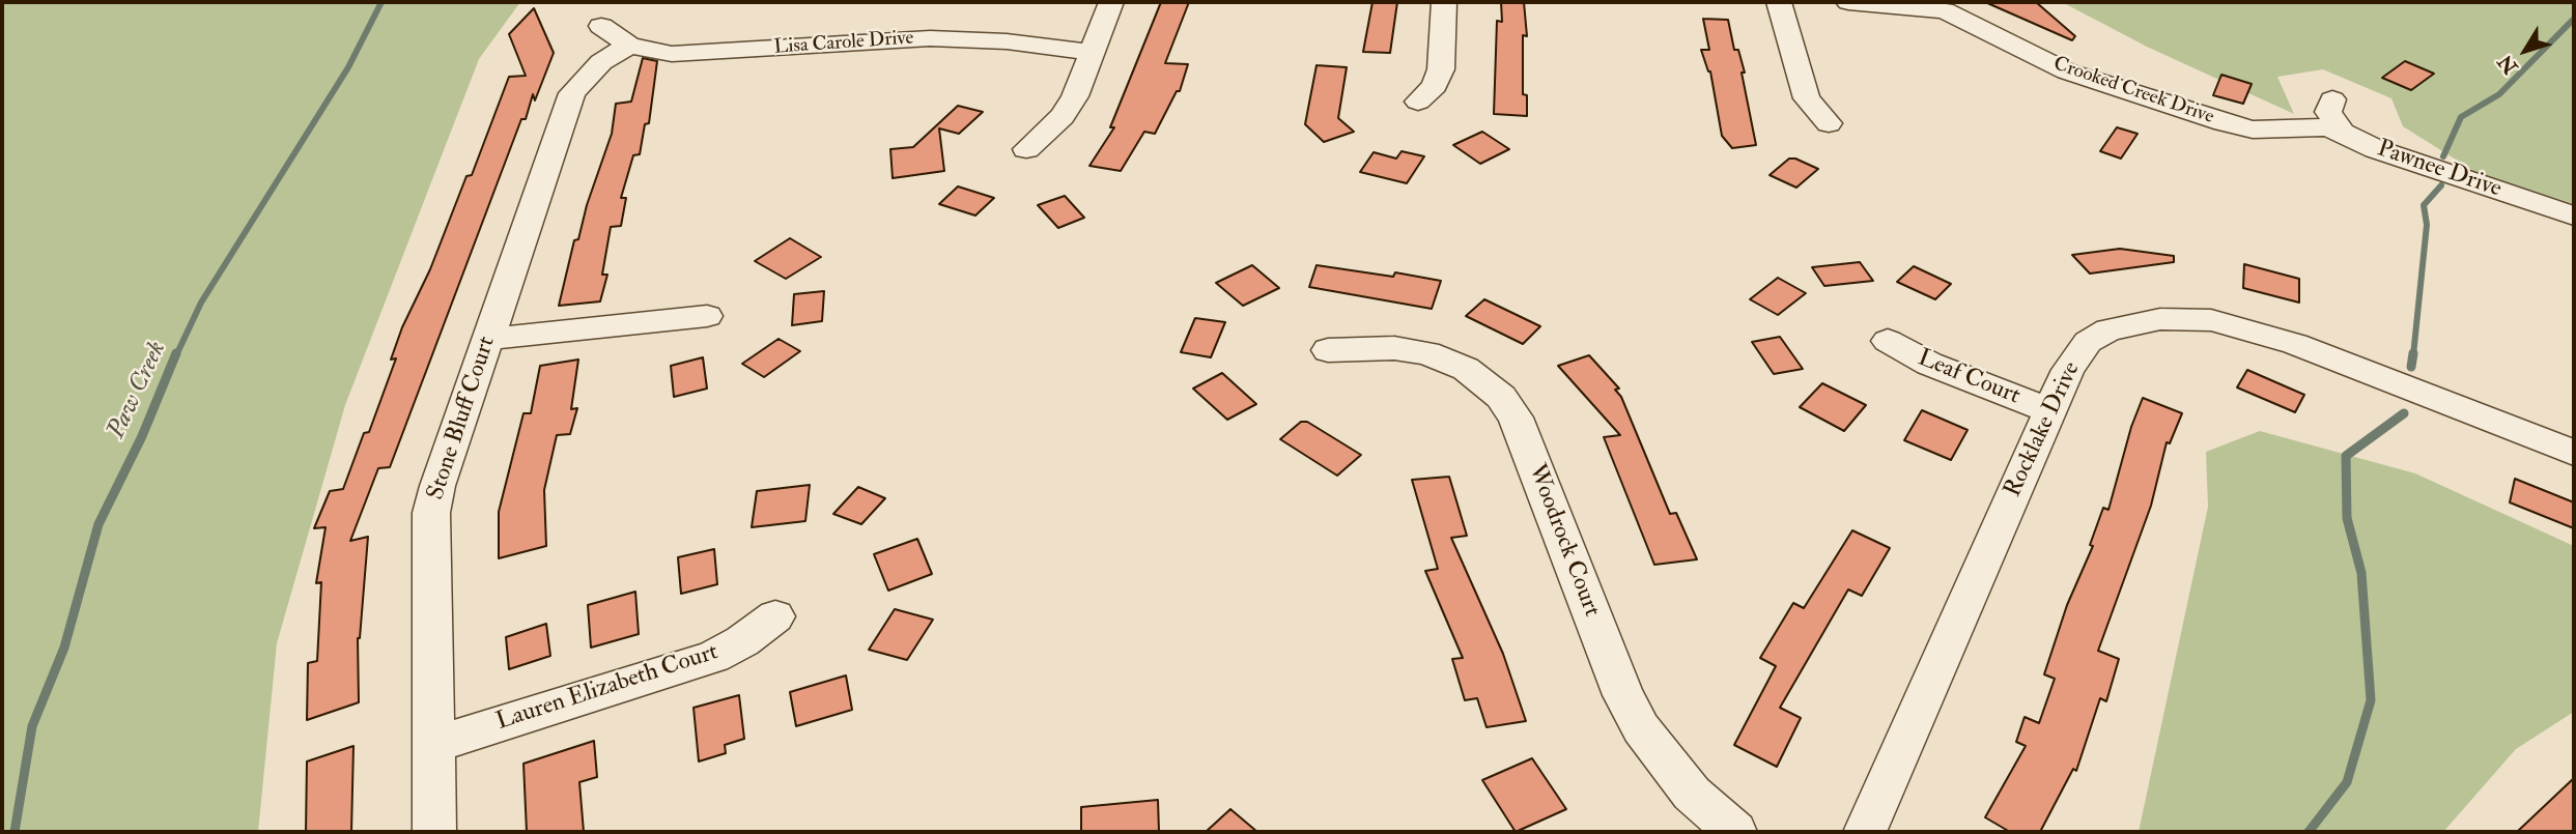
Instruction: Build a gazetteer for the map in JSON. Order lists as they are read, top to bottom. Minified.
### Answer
{"streets":{"street":["Lisa Carole Drive","Crooked Creek Drive","Pawnee Drive","Leaf Court","Stone Bluff Court","Rocklake Drive","Woodrock Court","Lauren Elizabeth Court"]},"crossings":[["Lisa Carole Drive","Stone Bluff Court"],["Crooked Creek Drive","Pawnee Drive"],["Leaf Court","Rocklake Drive"],["Stone Bluff Court","Lauren Elizabeth Court"]],"water":["Paw Creek"],"north":"bottom left"}
